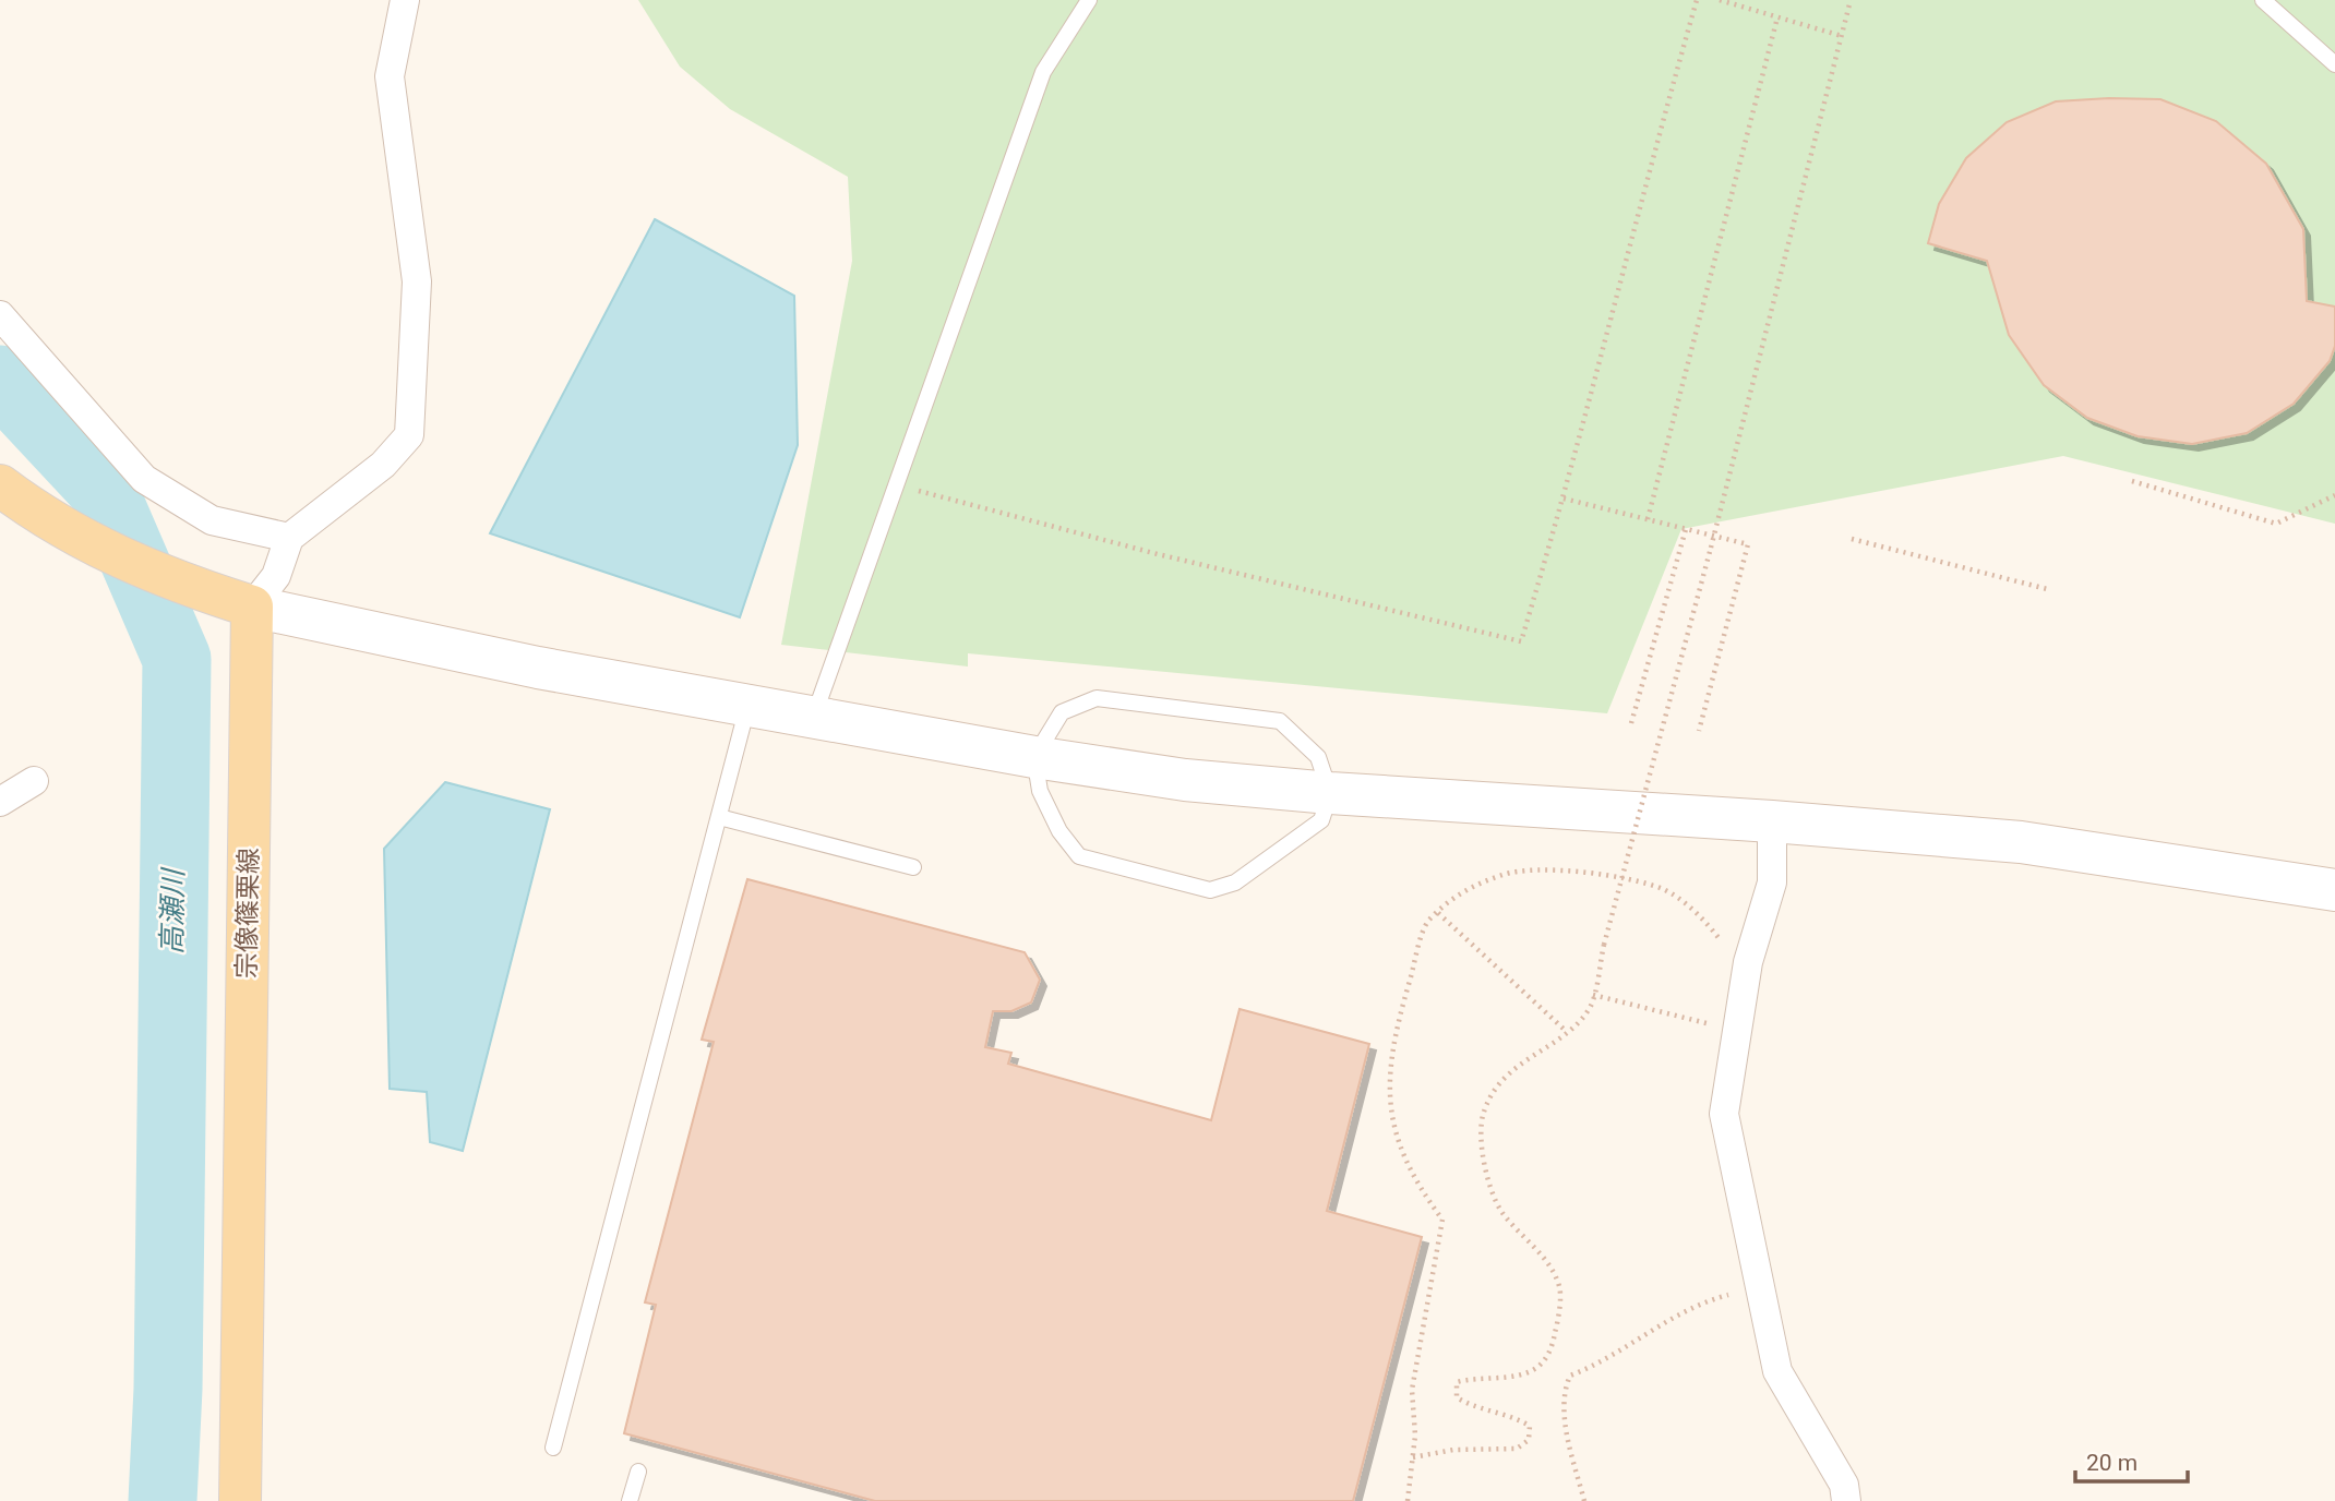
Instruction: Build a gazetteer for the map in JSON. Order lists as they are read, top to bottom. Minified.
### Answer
{"streets":{"main road":["宗像篠栗線"]},"water":["高瀬川"],"scale_bar":"20 m"}
